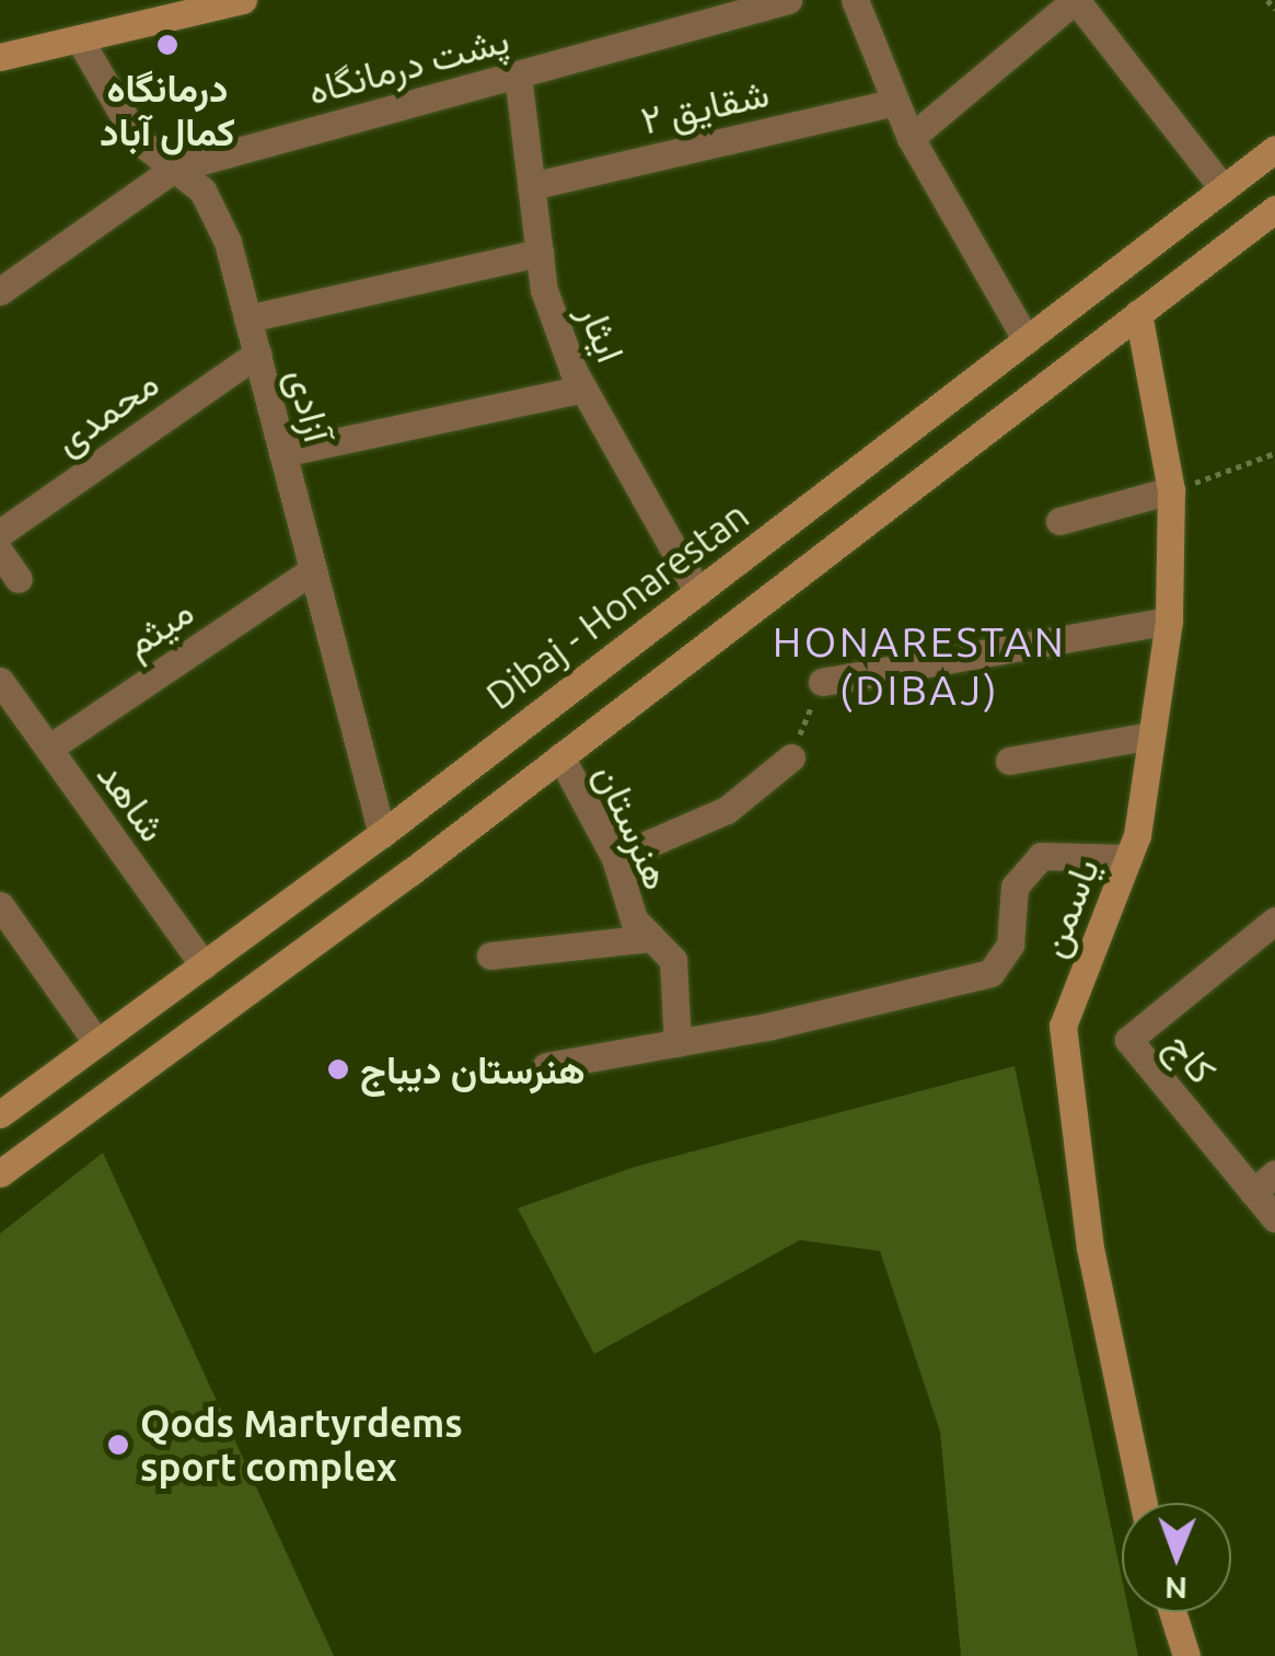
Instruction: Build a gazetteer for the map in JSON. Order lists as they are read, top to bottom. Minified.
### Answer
{"streets":{"main road":["Dibaj - Honarestan","یاسمن"],"street":["پشت درمانگاه","شقایق ۲","ایثار","آزادی","محمدی","میثم","شاهد","هنرستان","کاج"]},"crossings":[["پشت درمانگاه","ایثار"],["پشت درمانگاه","آزادی"],["شقایق ۲","ایثار"],["ایثار","Dibaj - Honarestan"],["آزادی","محمدی"],["آزادی","Dibaj - Honarestan"],["آزادی","میثم"],["Dibaj - Honarestan","شاهد"],["میثم","شاهد"]],"districts":["HONARESTAN (DIBAJ)"],"places":["درمانگاه کمال آباد","هنرستان دیباج","Qods Martyrdems sport complex"],"north":"bottom"}
